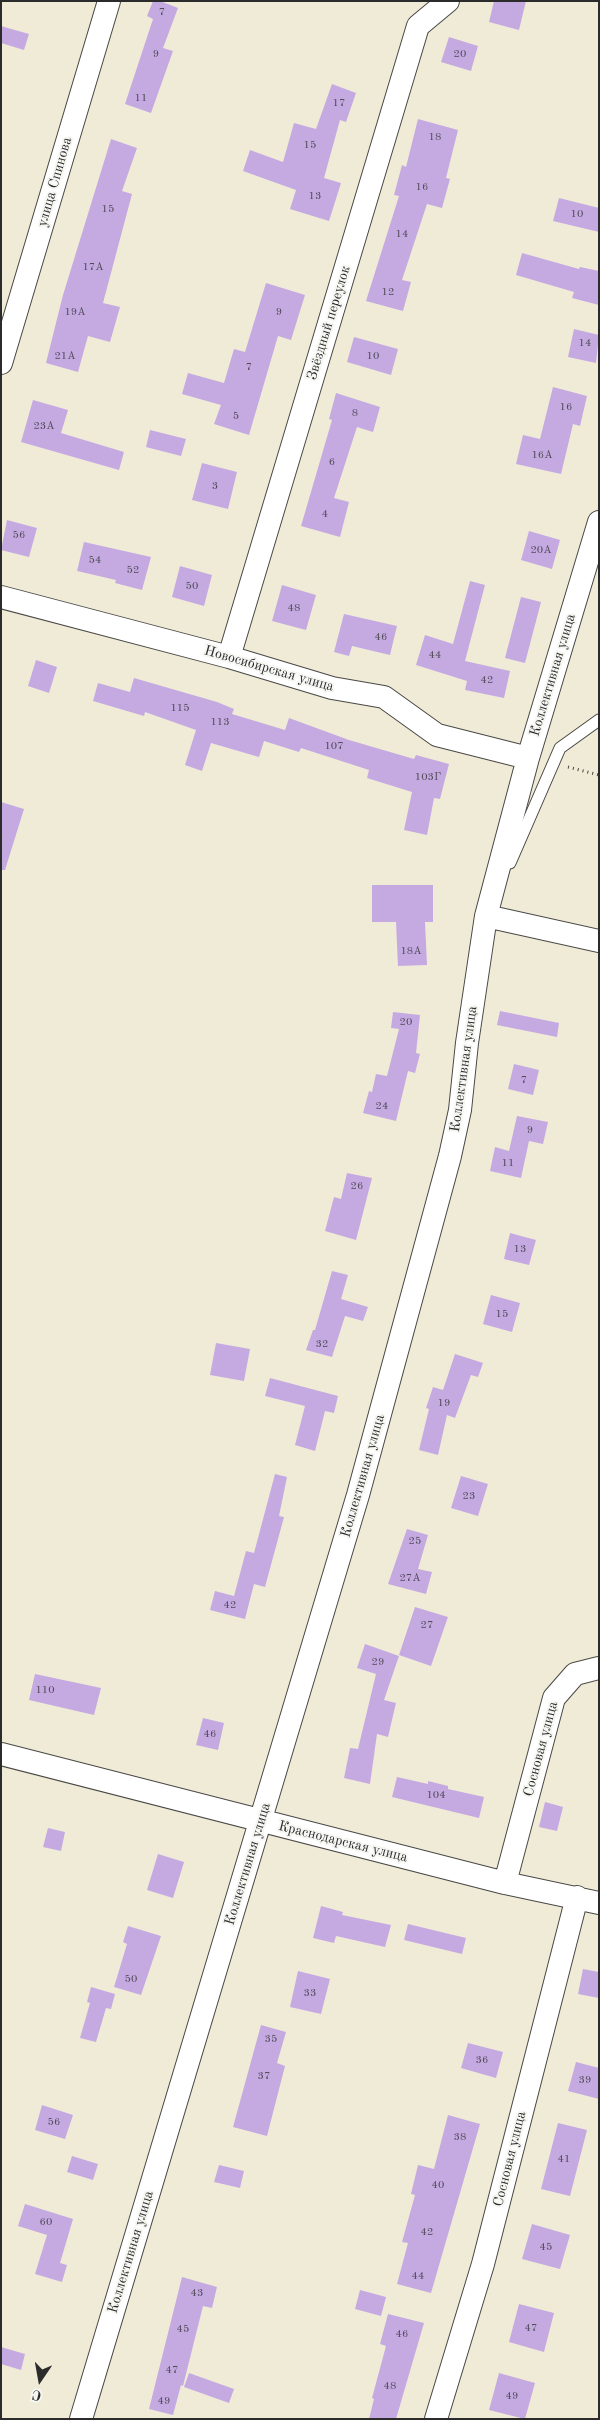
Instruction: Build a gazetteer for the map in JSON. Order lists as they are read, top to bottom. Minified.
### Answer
{"streets":{"street":["улица Спинова","Звёздный переулок","Новосибирская улица","Коллективная улица","Сосновая улица","Краснодарская улица"]},"crossings":[["Звёздный переулок","Новосибирская улица"],["Новосибирская улица","Коллективная улица"],["Коллективная улица","Краснодарская улица"],["Сосновая улица","Краснодарская улица"]],"house_numbers":["7","9","20","11","17","18","15","16","13","15","10","14","17А","12","19А","9","14","21А","10","7","16","8","5","23А","16А","6","3","4","56","20А","54","52","50","48","46","44","42","115","113","107","103Г","18А","20","7","24","9","11","26","13","15","32","19","23","25","27А","42","27","29","110","46","104","50","33","35","36","37","39","56","38","41","40","60","42","45","44","43","47","45","46","47","48","49","49"],"north":"bottom"}
